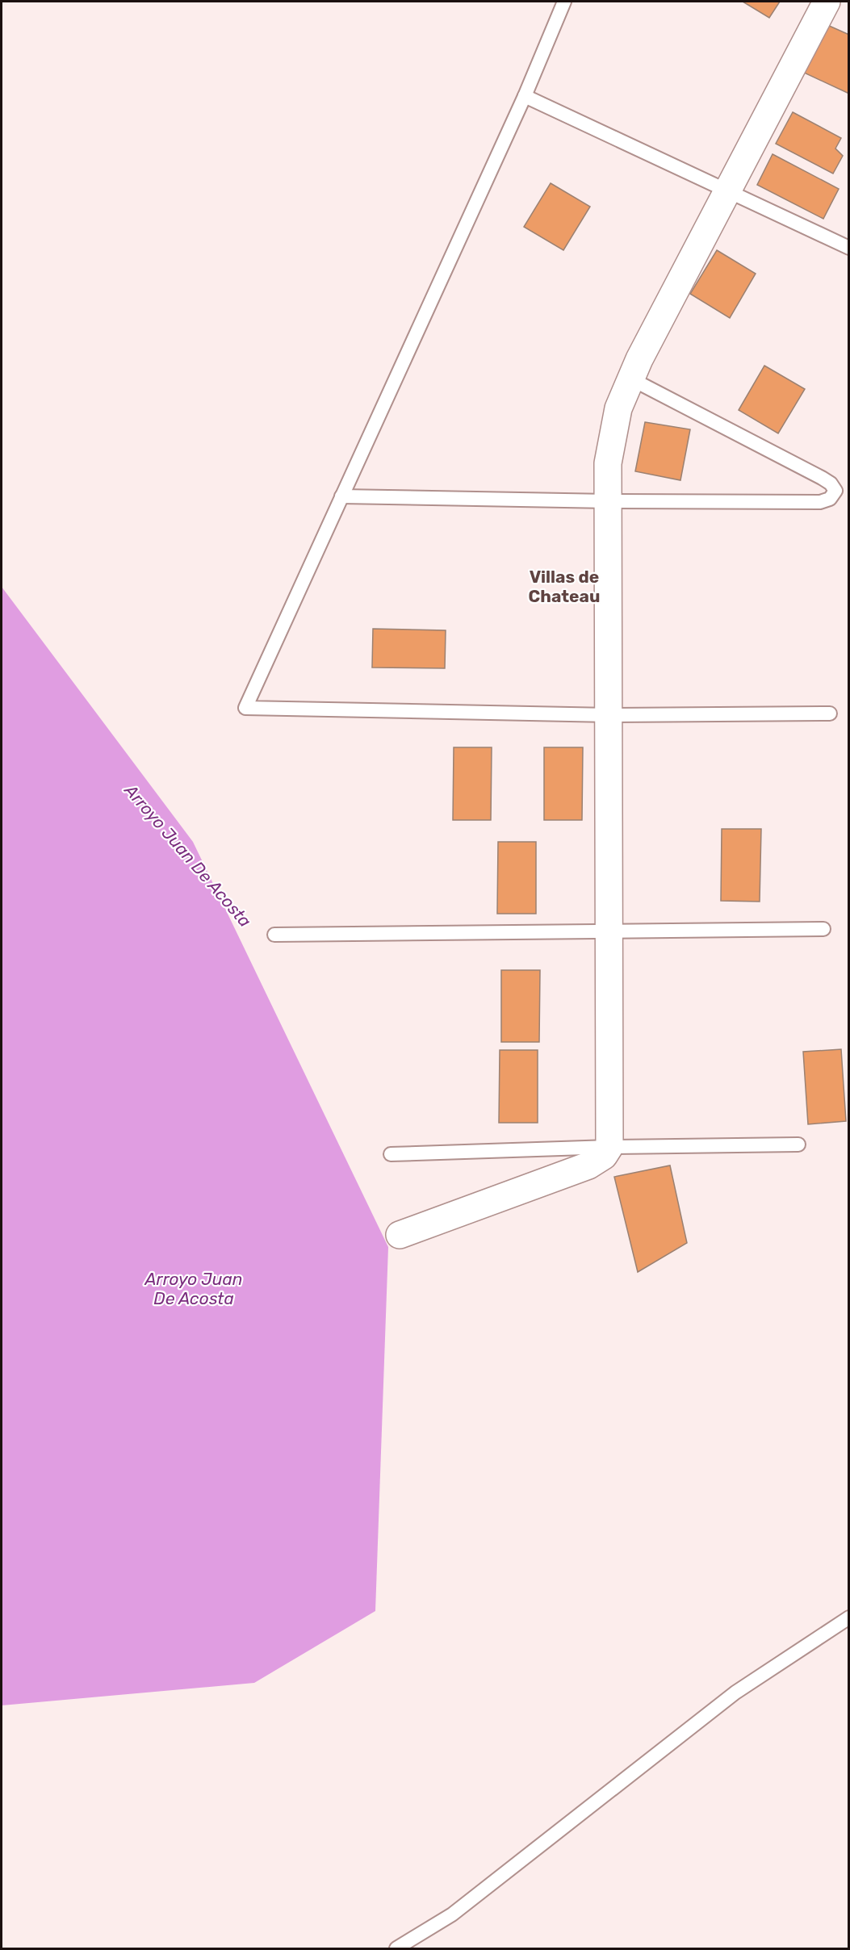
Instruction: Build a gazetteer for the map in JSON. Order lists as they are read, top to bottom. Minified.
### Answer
{"districts":["Villas de Chateau"],"water":["Arroyo Juan De Acosta"]}
